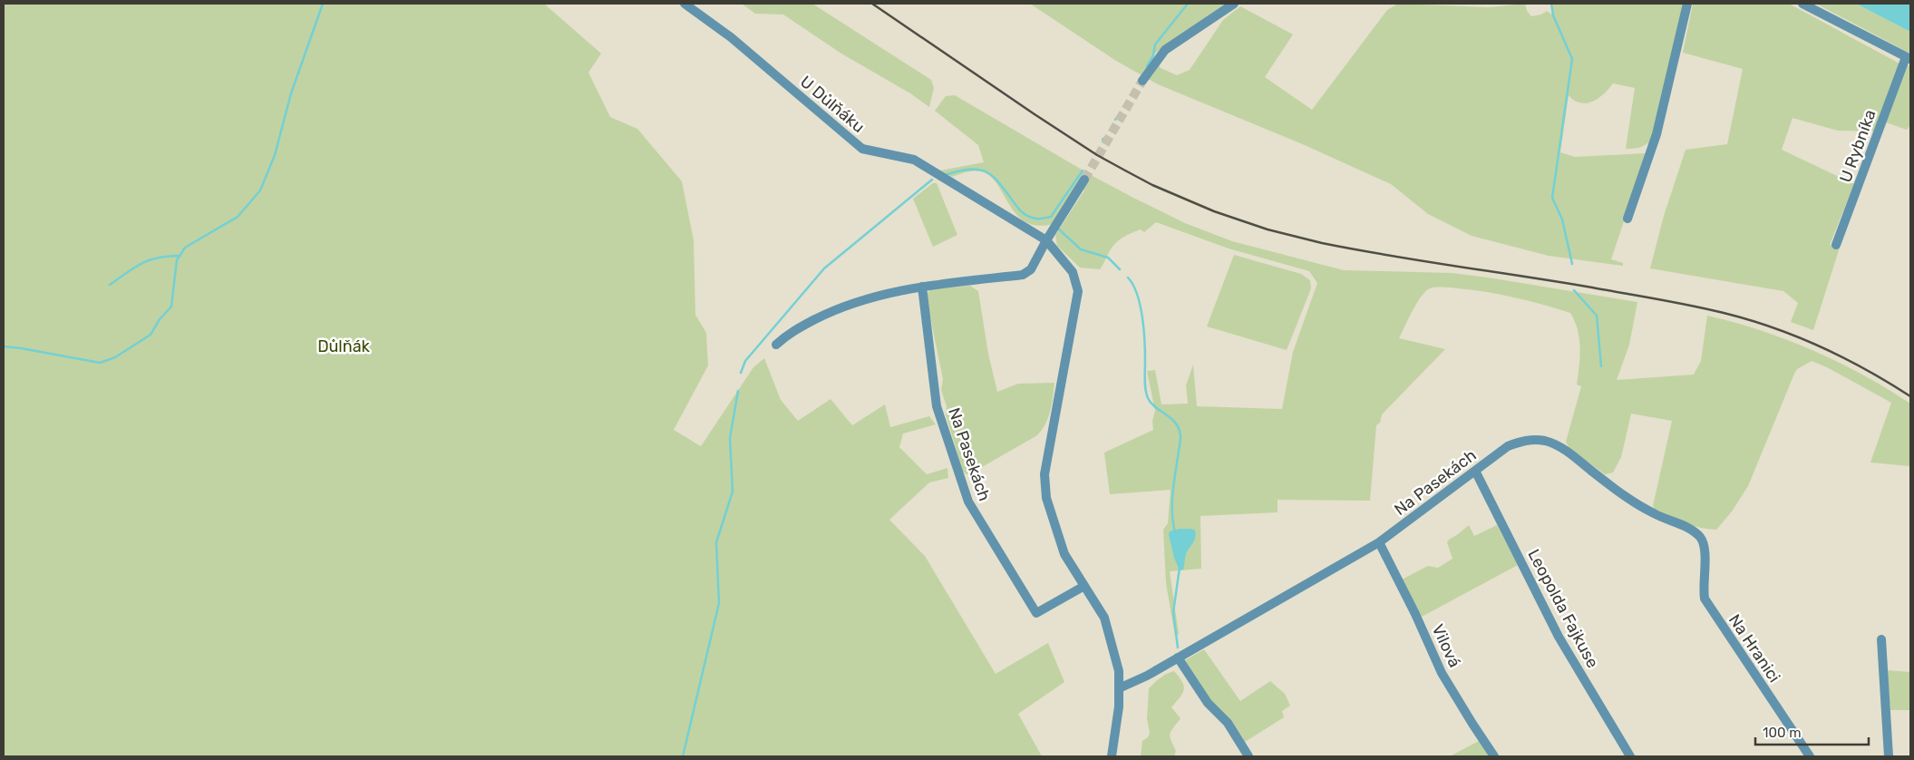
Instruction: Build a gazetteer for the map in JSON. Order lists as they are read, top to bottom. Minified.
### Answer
{"streets":{"street":["U Důlňáku","U Rybníka","Na Pasekách","Leopolda Fajkuse","Vilová","Na Hranici"]},"crossings":[["Na Pasekách","Leopolda Fajkuse"],["Na Pasekách","Vilová"],["Na Pasekách","Na Hranici"]],"parks":["Důlňák"],"scale_bar":"100 m"}
